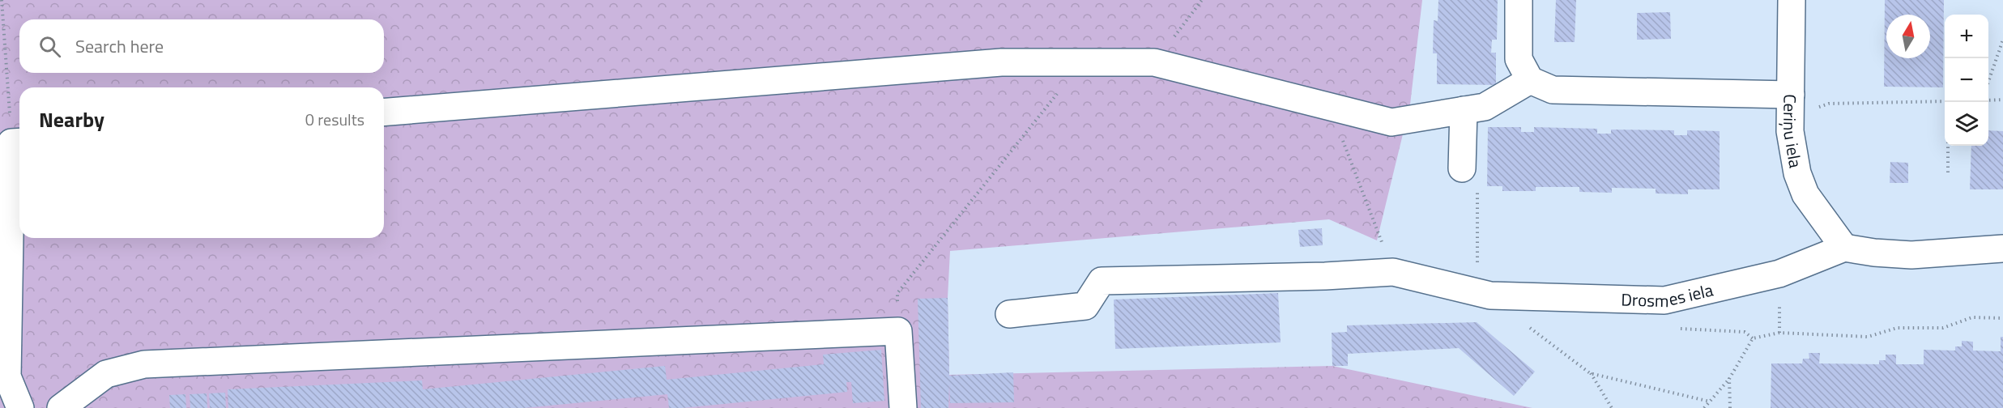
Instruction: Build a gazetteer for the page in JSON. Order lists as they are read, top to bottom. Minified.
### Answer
{"streets":{"street":["Ceriņu iela","Drosmes iela"]},"crossings":[["Ceriņu iela","Drosmes iela"]],"north":"top","page":{"map_buttons":["+","−"],"search":"Search here","heading":["Nearby","0 results"]}}
